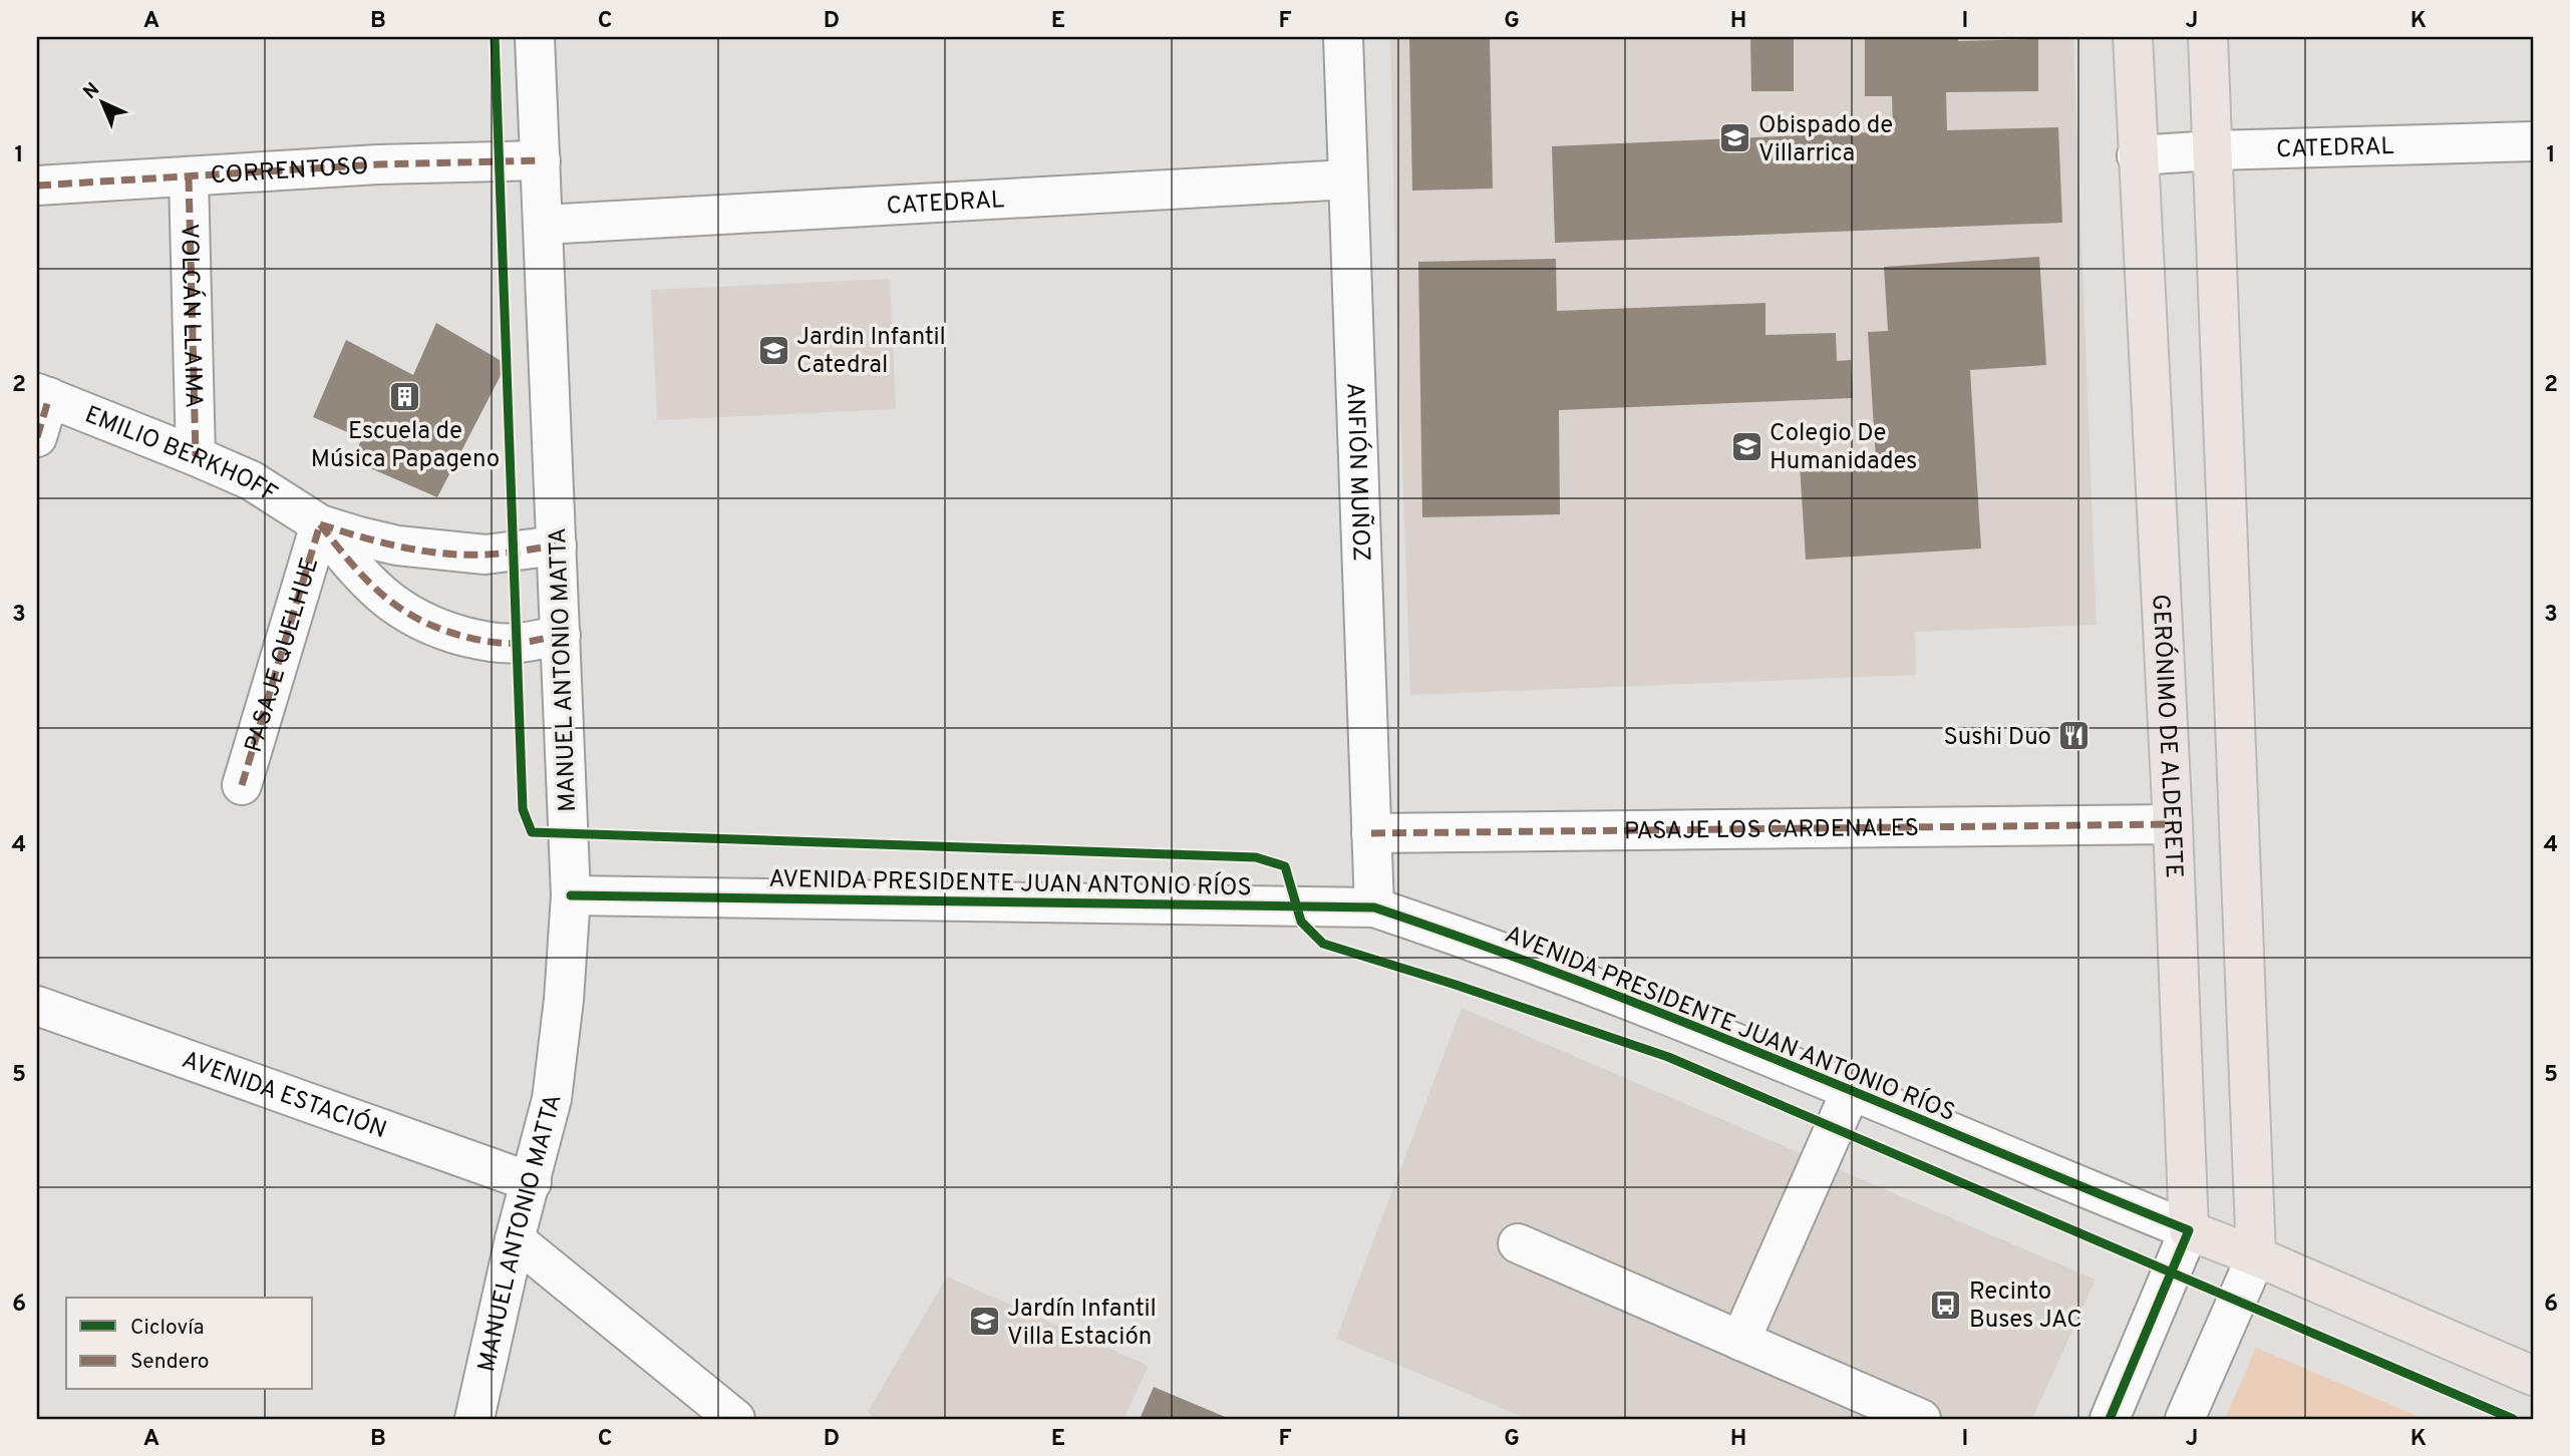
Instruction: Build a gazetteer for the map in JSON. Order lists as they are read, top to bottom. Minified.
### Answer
{"streets":{"main road":["GERÓNIMO DE ALDERETE","AVENIDA PRESIDENTE JUAN ANTONIO RÍOS"],"street":["CATEDRAL","CORRENTOSO","VOLCÁN LLAIMA","EMILIO BERKHOFF","ANFIÓN MUÑOZ","PASAJE QUELHUE","MANUEL ANTONIO MATTA","PASAJE LOS CARDENALES","AVENIDA ESTACIÓN"]},"crossings":[["CATEDRAL","ANFIÓN MUÑOZ"],["CATEDRAL","MANUEL ANTONIO MATTA"],["CATEDRAL","GERÓNIMO DE ALDERETE"],["CORRENTOSO","VOLCÁN LLAIMA"],["CORRENTOSO","MANUEL ANTONIO MATTA"],["VOLCÁN LLAIMA","EMILIO BERKHOFF"],["EMILIO BERKHOFF","PASAJE QUELHUE"],["EMILIO BERKHOFF","MANUEL ANTONIO MATTA"],["ANFIÓN MUÑOZ","PASAJE LOS CARDENALES"],["ANFIÓN MUÑOZ","AVENIDA PRESIDENTE JUAN ANTONIO RÍOS"],["MANUEL ANTONIO MATTA","AVENIDA PRESIDENTE JUAN ANTONIO RÍOS"],["MANUEL ANTONIO MATTA","AVENIDA ESTACIÓN"],["GERÓNIMO DE ALDERETE","PASAJE LOS CARDENALES"],["GERÓNIMO DE ALDERETE","AVENIDA PRESIDENTE JUAN ANTONIO RÍOS"]],"places":{"school or university":["Obispado de Villarrica","Jardin Infantil Catedral","Colegio De Humanidades","Jardín Infantil Villa Estación"],"building":["Escuela de Música Papageno"],"restaurant":["Sushi Duo"],"bus stop":["Recinto Buses JAC"]},"legend":["Ciclovía","Sendero"],"north":"top left","grid":{"columns":["A","B","C","D","E","F","G","H","I","J","K"],"rows":["1","2","3","4","5","6"]}}
